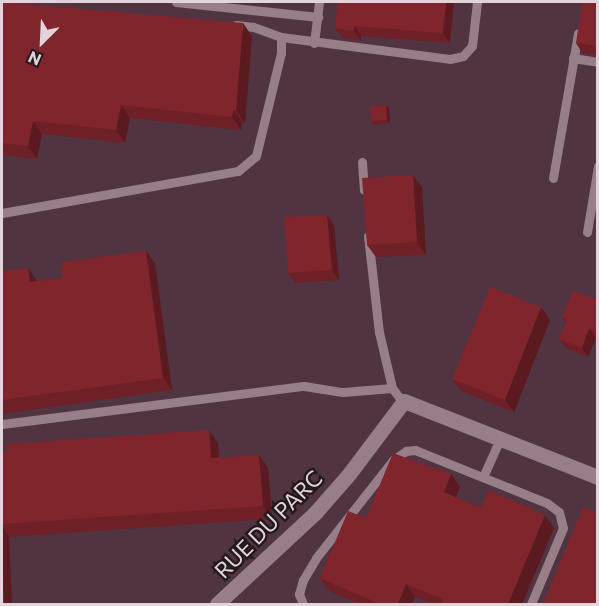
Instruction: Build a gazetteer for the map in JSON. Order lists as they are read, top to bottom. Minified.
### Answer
{"streets":{"street":["RUE DU PARC"]},"north":"bottom left"}
